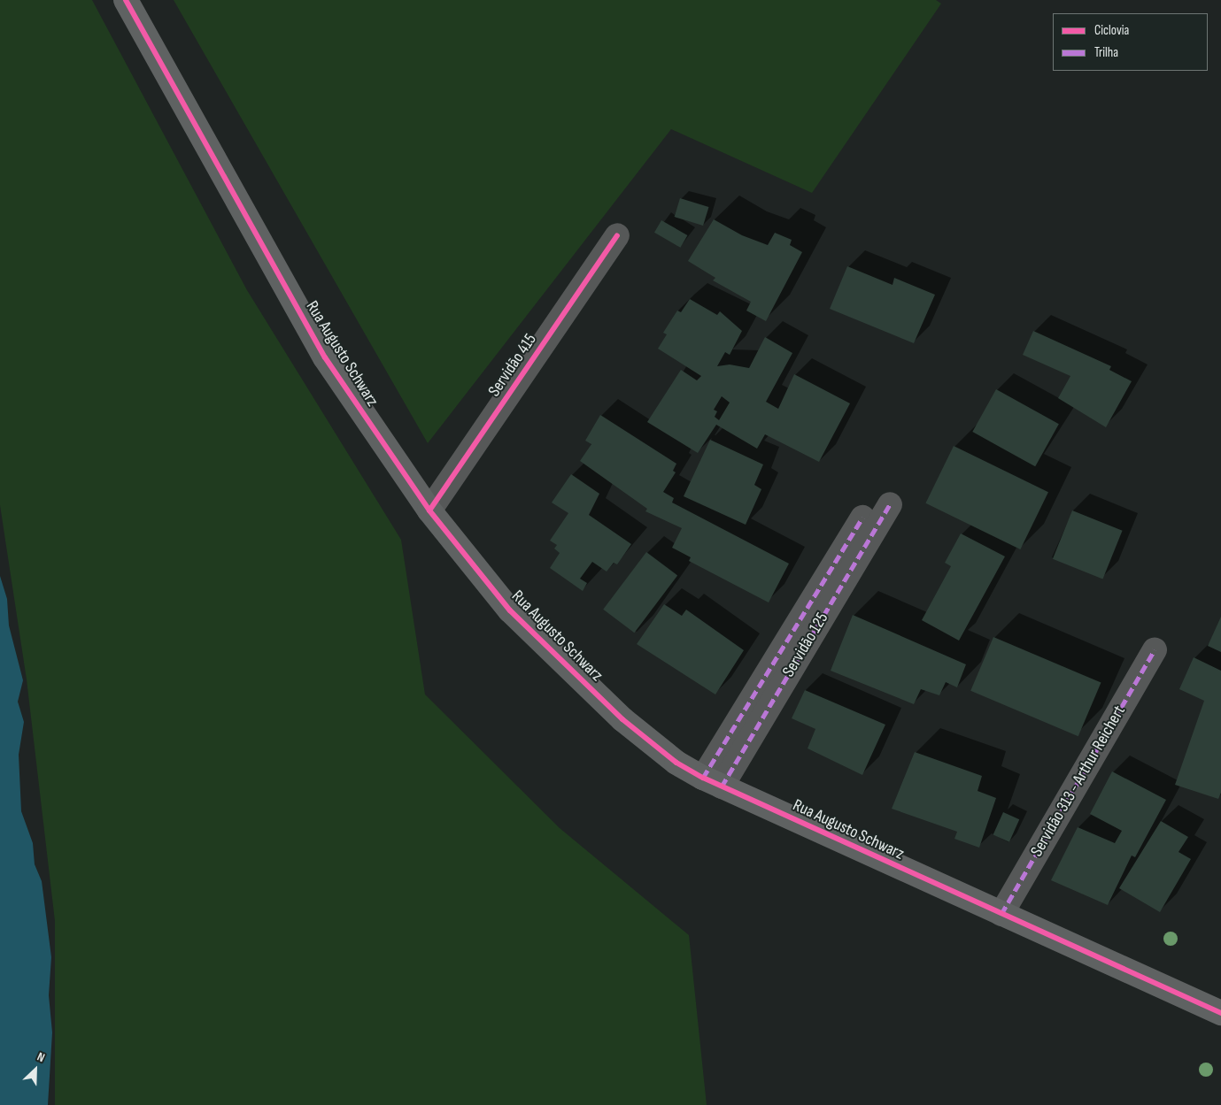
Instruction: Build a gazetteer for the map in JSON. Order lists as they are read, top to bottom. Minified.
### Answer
{"streets":{"main road":["Rua Augusto Schwarz"],"street":["Servidão 415","Servidão 125","Servidão 313 - Arthur Reichert"]},"crossings":[["Rua Augusto Schwarz","Servidão 415"],["Rua Augusto Schwarz","Servidão 125"],["Rua Augusto Schwarz","Servidão 313 - Arthur Reichert"]],"legend":["Ciclovia","Trilha"],"north":"top right"}
